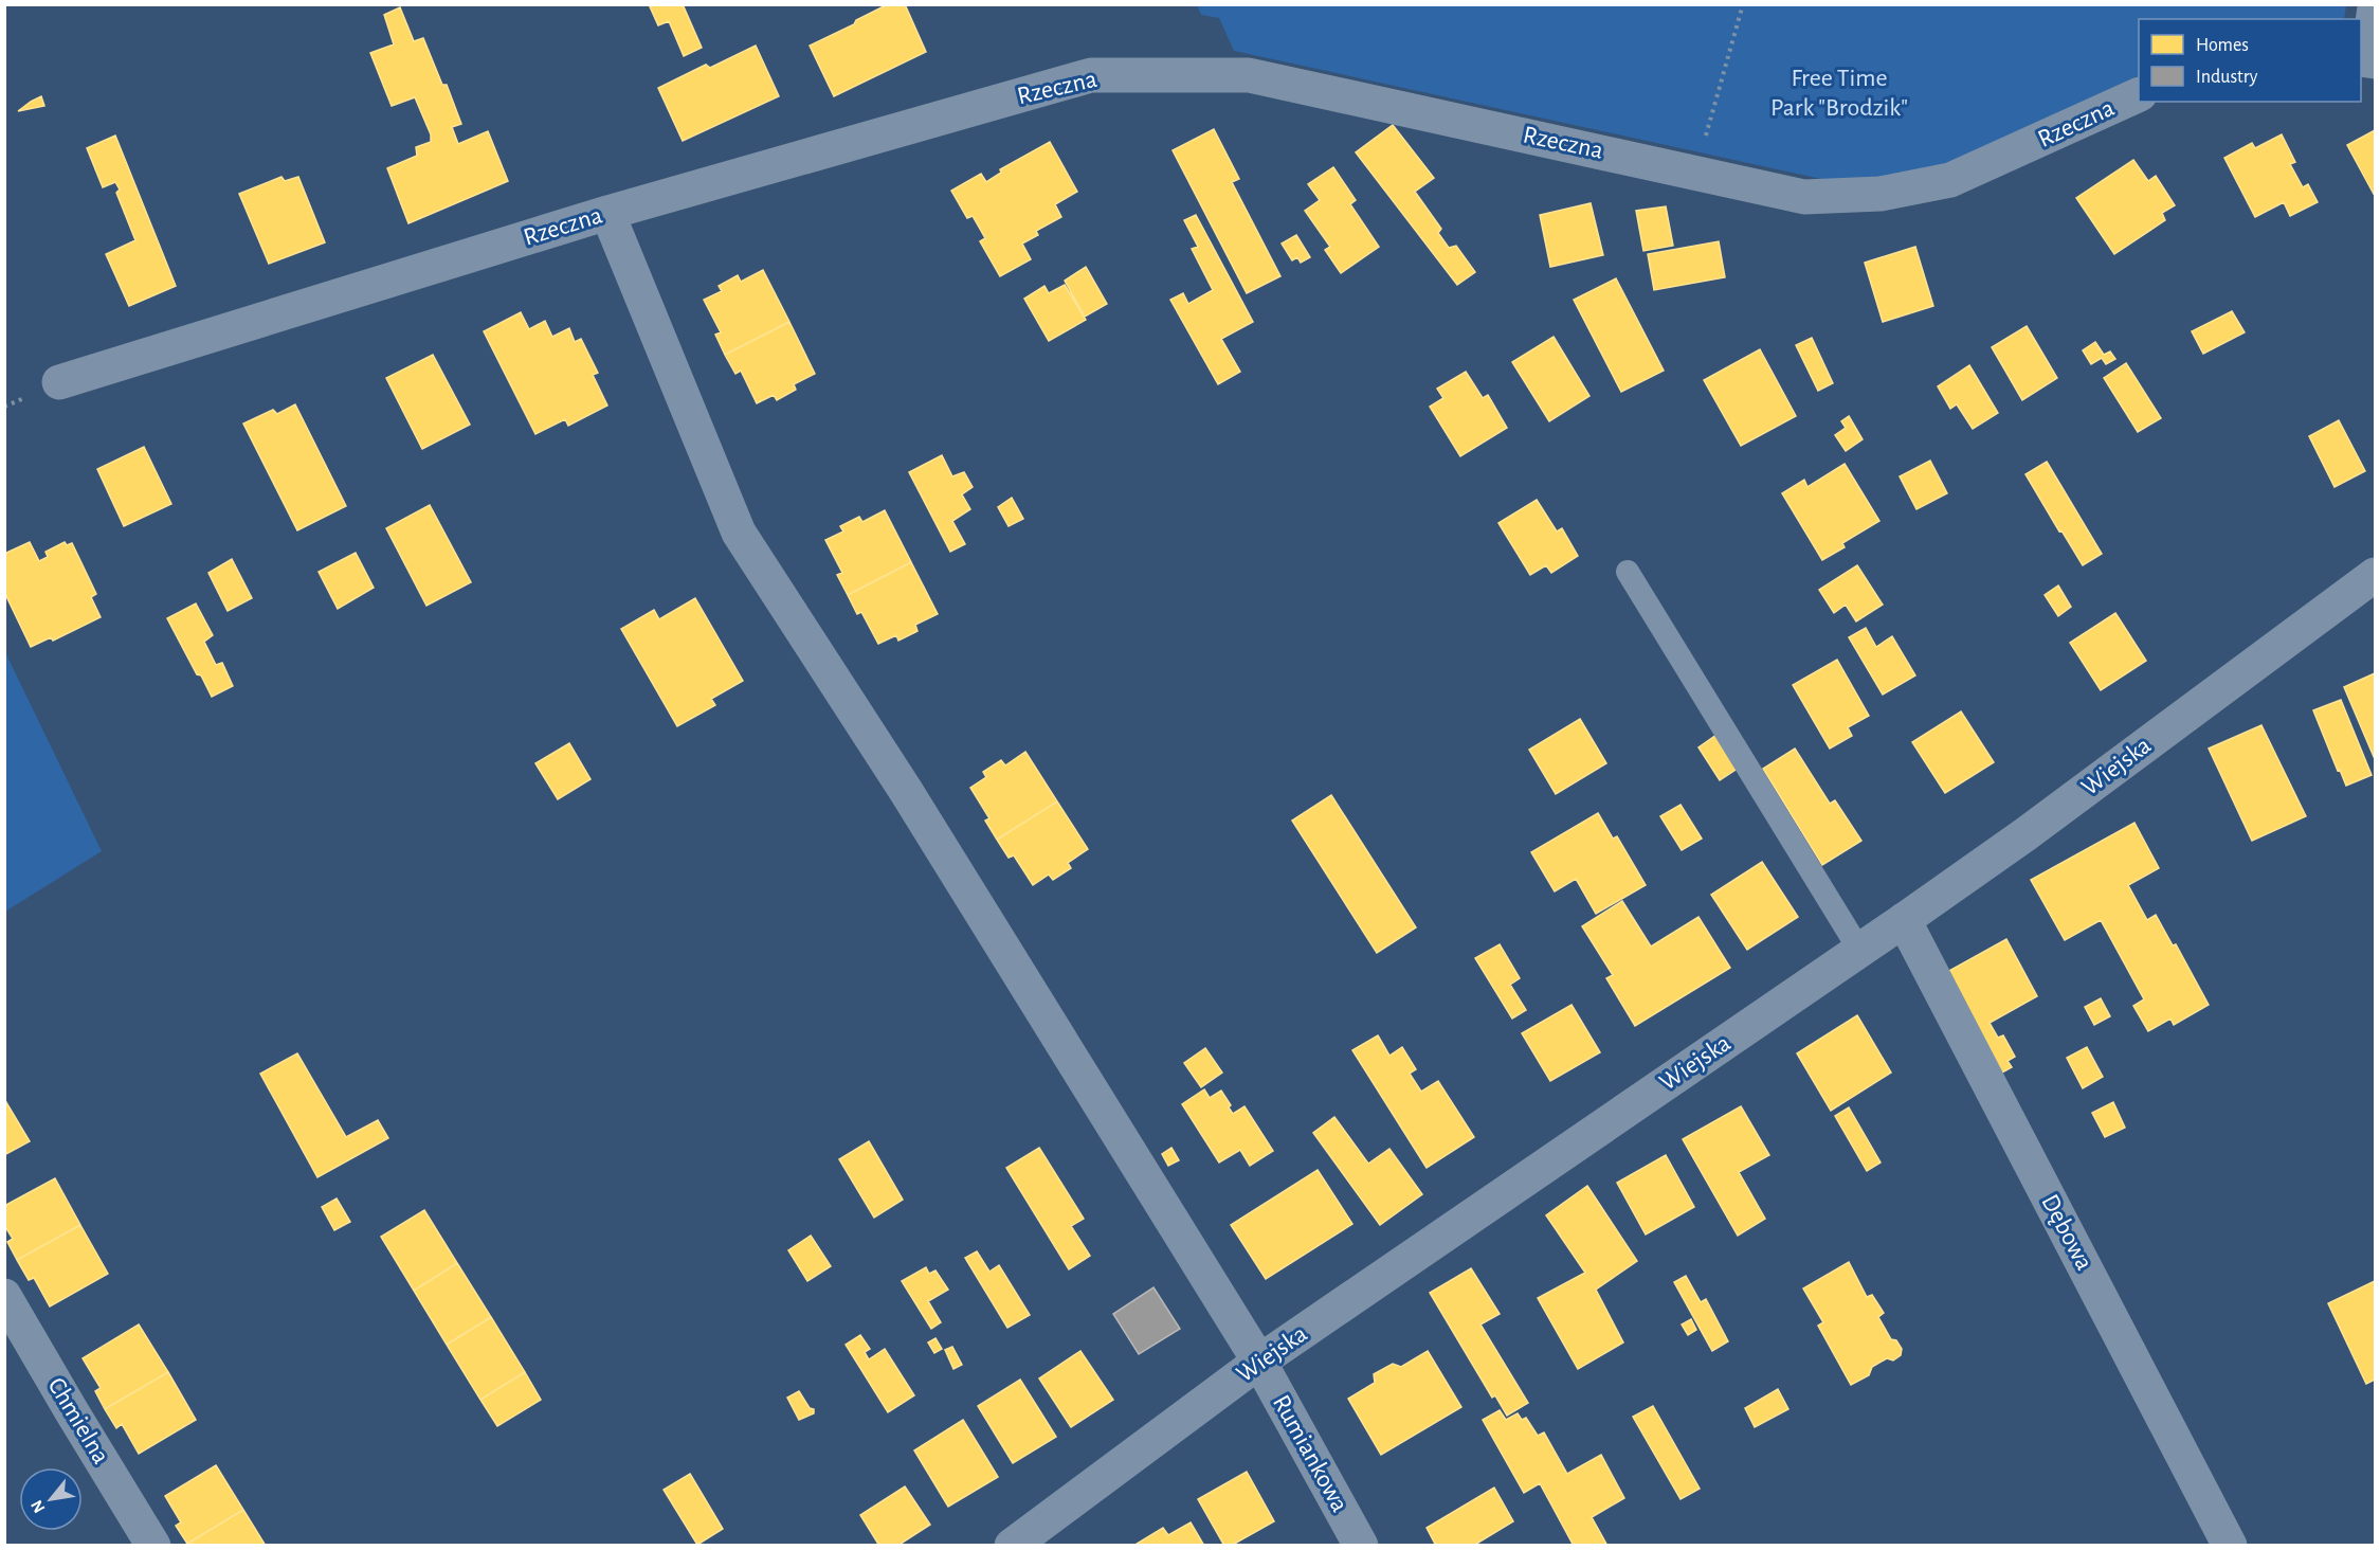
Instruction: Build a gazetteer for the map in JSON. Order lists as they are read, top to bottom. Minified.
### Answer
{"streets":{"street":["Rzeczna","Wiejska","Dębowa","Chmielna","Rumiankowa"]},"crossings":[["Rzeczna","Rumiankowa"],["Wiejska","Dębowa"],["Wiejska","Rumiankowa"]],"parks":["Free Time Park \"Brodzik\""],"legend":["Homes","Industry"],"north":"bottom left"}
